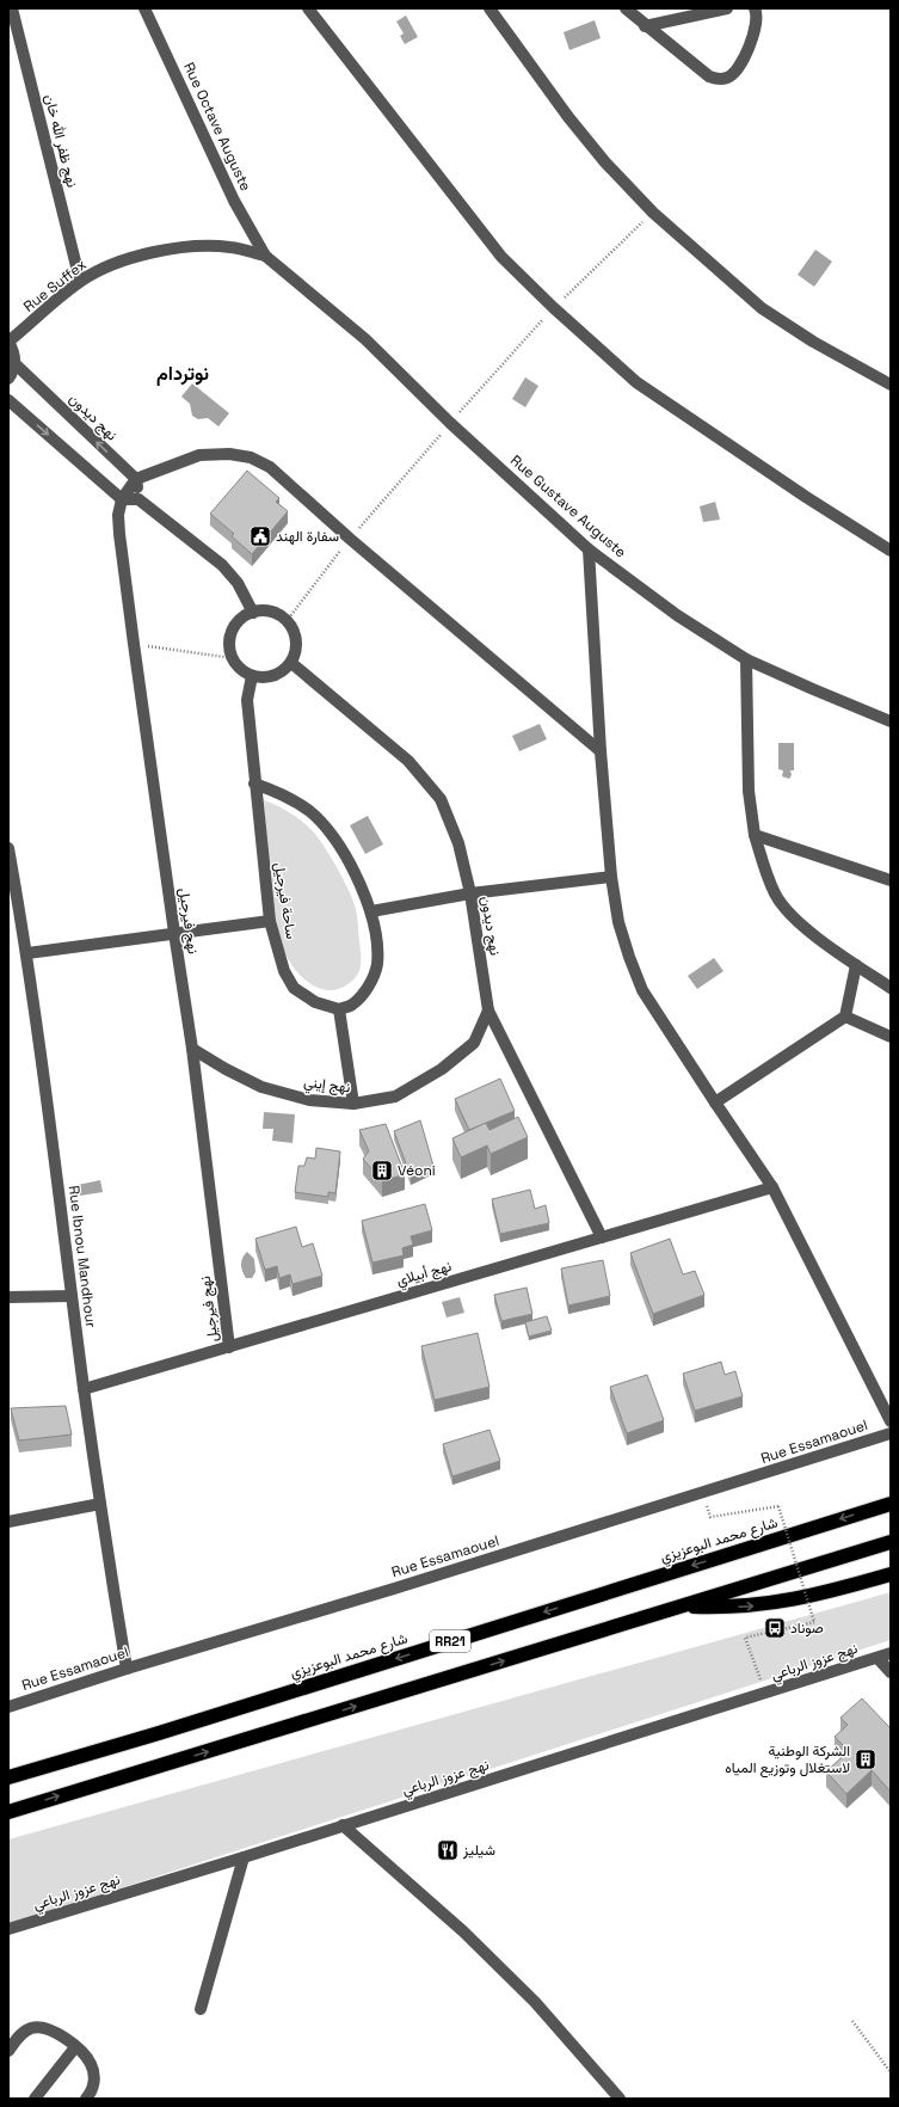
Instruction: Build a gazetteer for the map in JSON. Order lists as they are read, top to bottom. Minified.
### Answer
{"streets":{"highway":["شارع محمد البوعزيزي","RR21"],"street":["Rue Octave Auguste","نهج ظفر الله خان","Rue Suffex","نهج ديدون","Rue Gustave Auguste","ساحة فيرجيل","نهج فيرجيل","نهج إيني","Rue Ibnou Mandhour","نهج أبيلاي","Rue Essamaouel","نهج عزوز الرباعي"]},"crossings":[["Rue Octave Auguste","Rue Suffex"],["Rue Octave Auguste","Rue Gustave Auguste"],["نهج ظفر الله خان","Rue Suffex"],["Rue Suffex","Rue Gustave Auguste"],["نهج ديدون","ساحة فيرجيل"],["نهج ديدون","نهج إيني"],["نهج ديدون","نهج أبيلاي"],["نهج فيرجيل","نهج إيني"],["نهج فيرجيل","نهج أبيلاي"],["Rue Ibnou Mandhour","نهج أبيلاي"],["Rue Ibnou Mandhour","Rue Essamaouel"]],"districts":["نوتردام"],"places":{"public building":["سفارة الهند"],"building":["Véoni","الشركة الوطنية لاستغلال وتوزيع المياه"],"bus stop":["صوناد"],"restaurant":["شيليز"]}}
